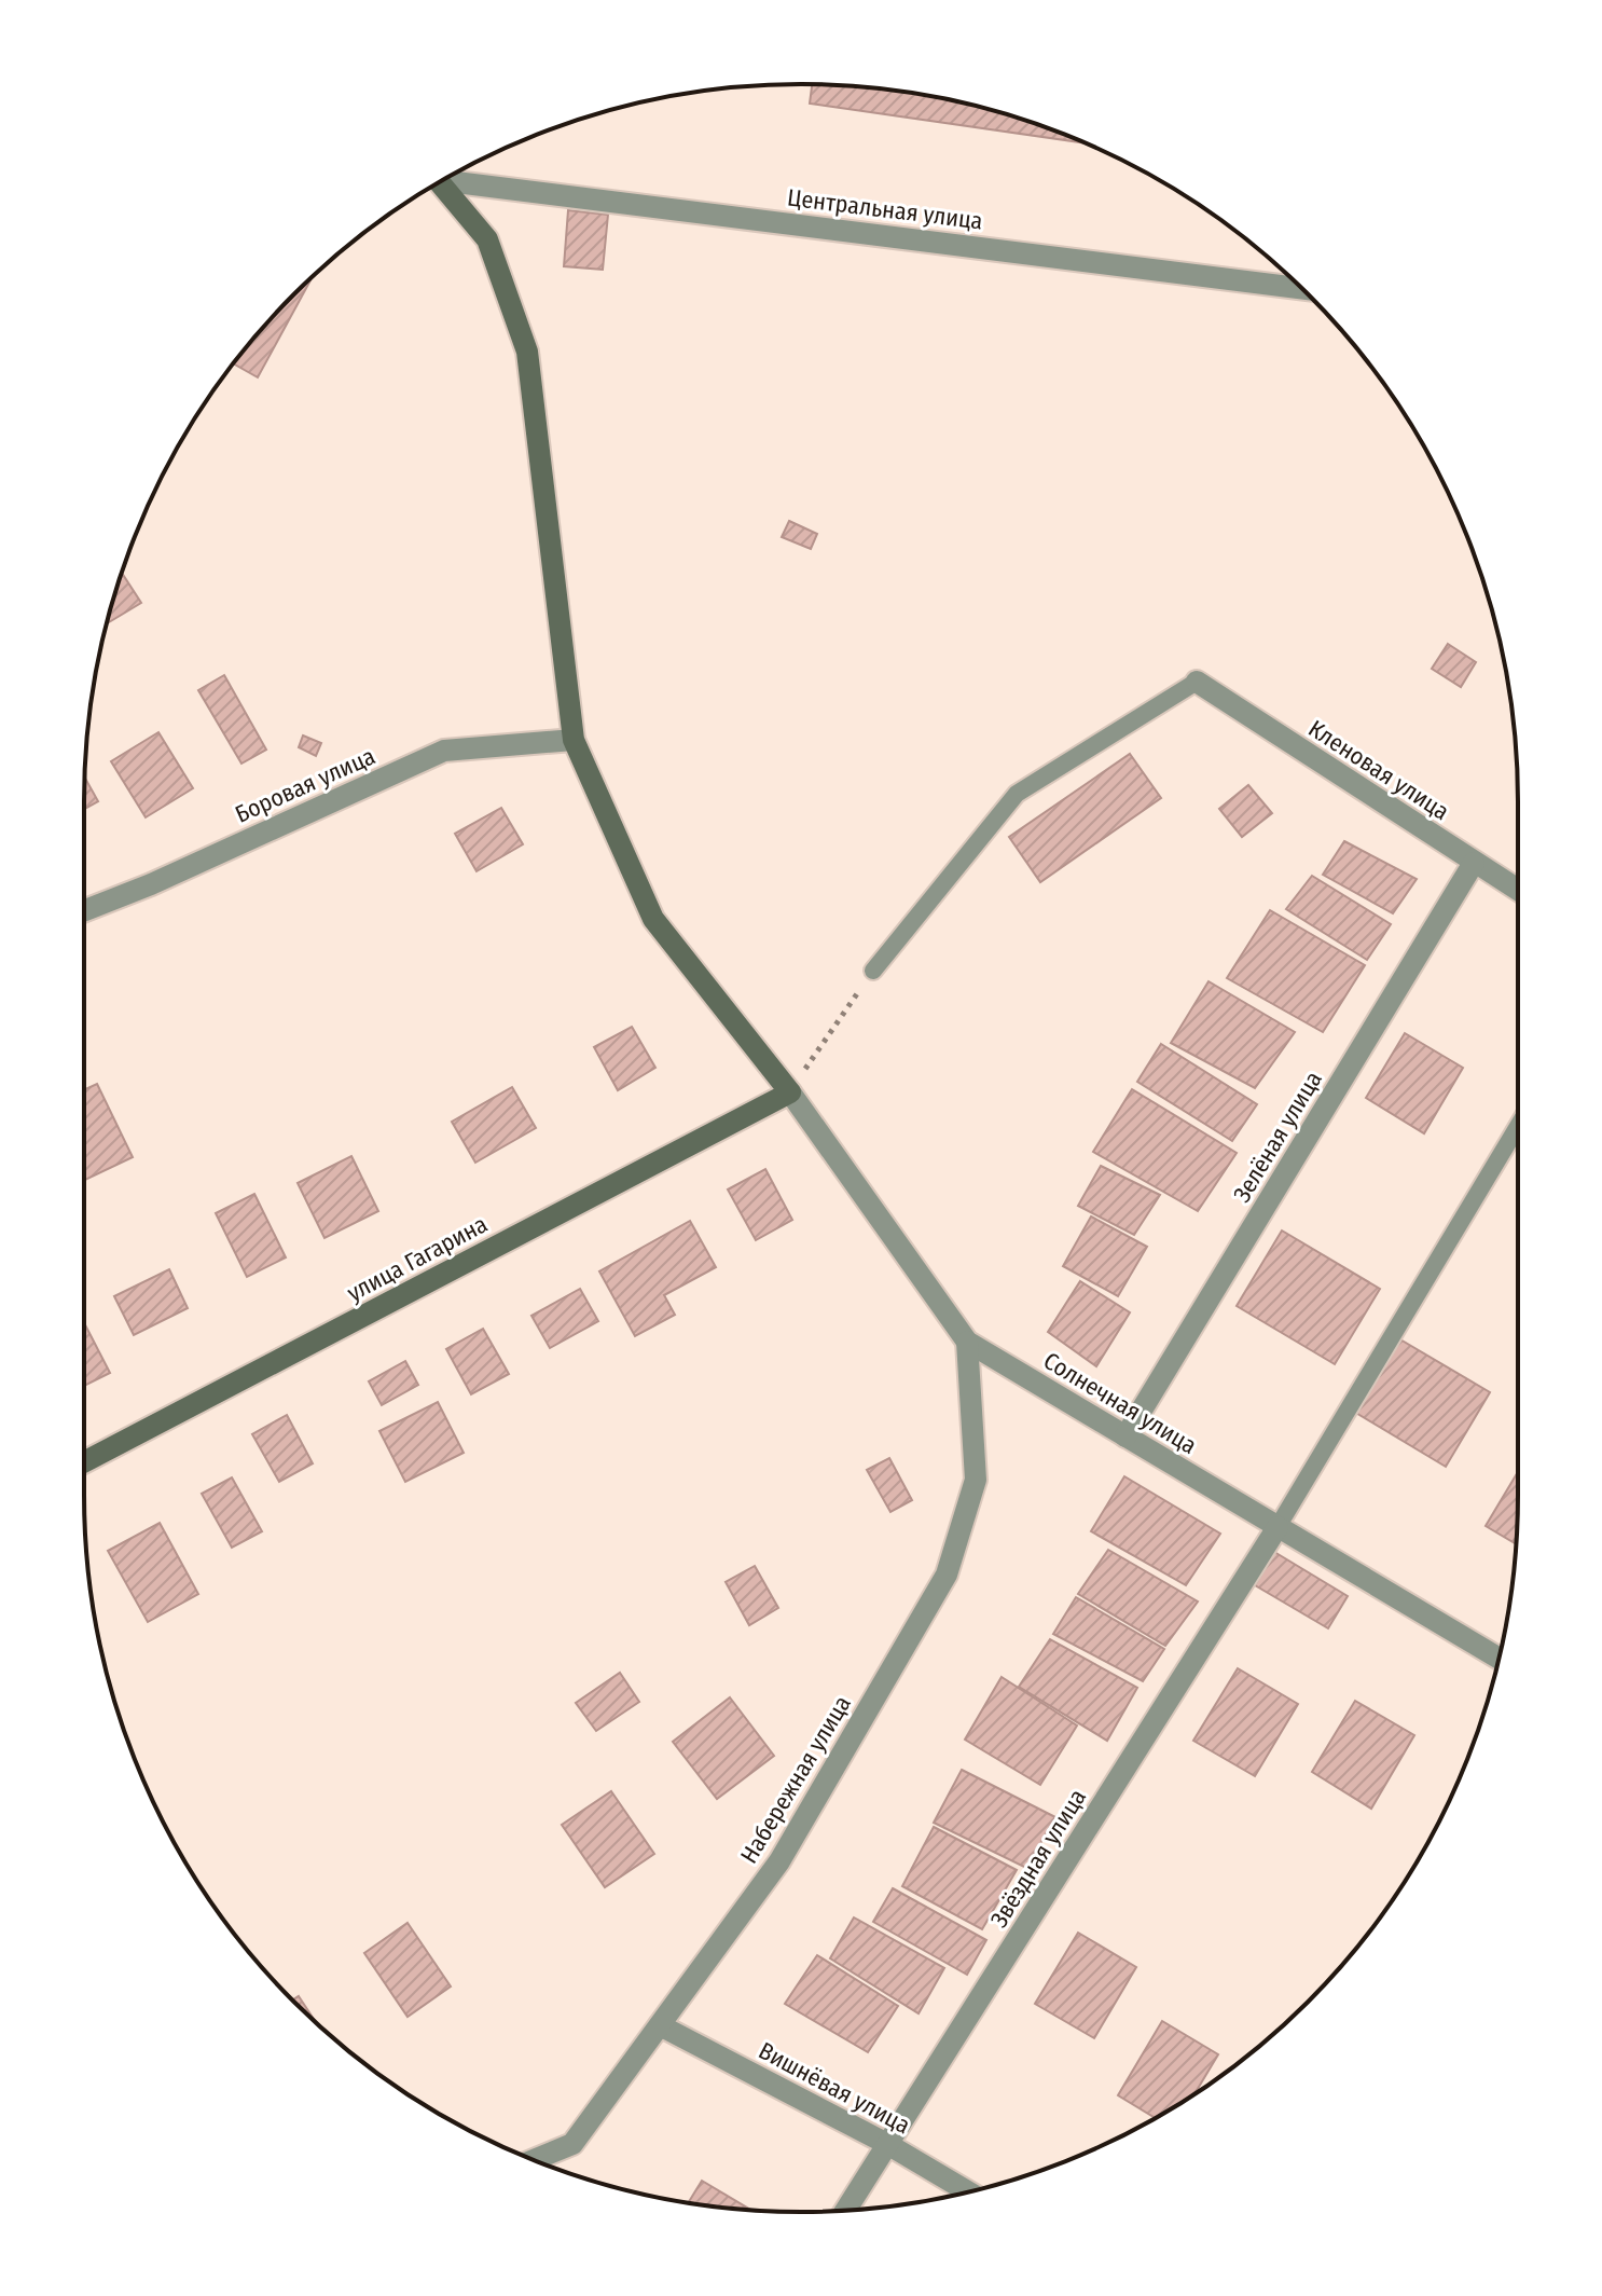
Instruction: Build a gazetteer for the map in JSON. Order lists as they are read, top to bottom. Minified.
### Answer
{"streets":{"street":["Центральная улица","Кленовая улица","Боровая улица","Зелёная улица","улица Гагарина","Солнечная улица","Набережная улица","Звёздная улица","Вишнёвая улица"]},"crossings":[["Кленовая улица","Зелёная улица"],["Зелёная улица","Солнечная улица"],["улица Гагарина","Солнечная улица"],["Солнечная улица","Набережная улица"],["Солнечная улица","Звёздная улица"],["Набережная улица","Вишнёвая улица"],["Звёздная улица","Вишнёвая улица"]]}
